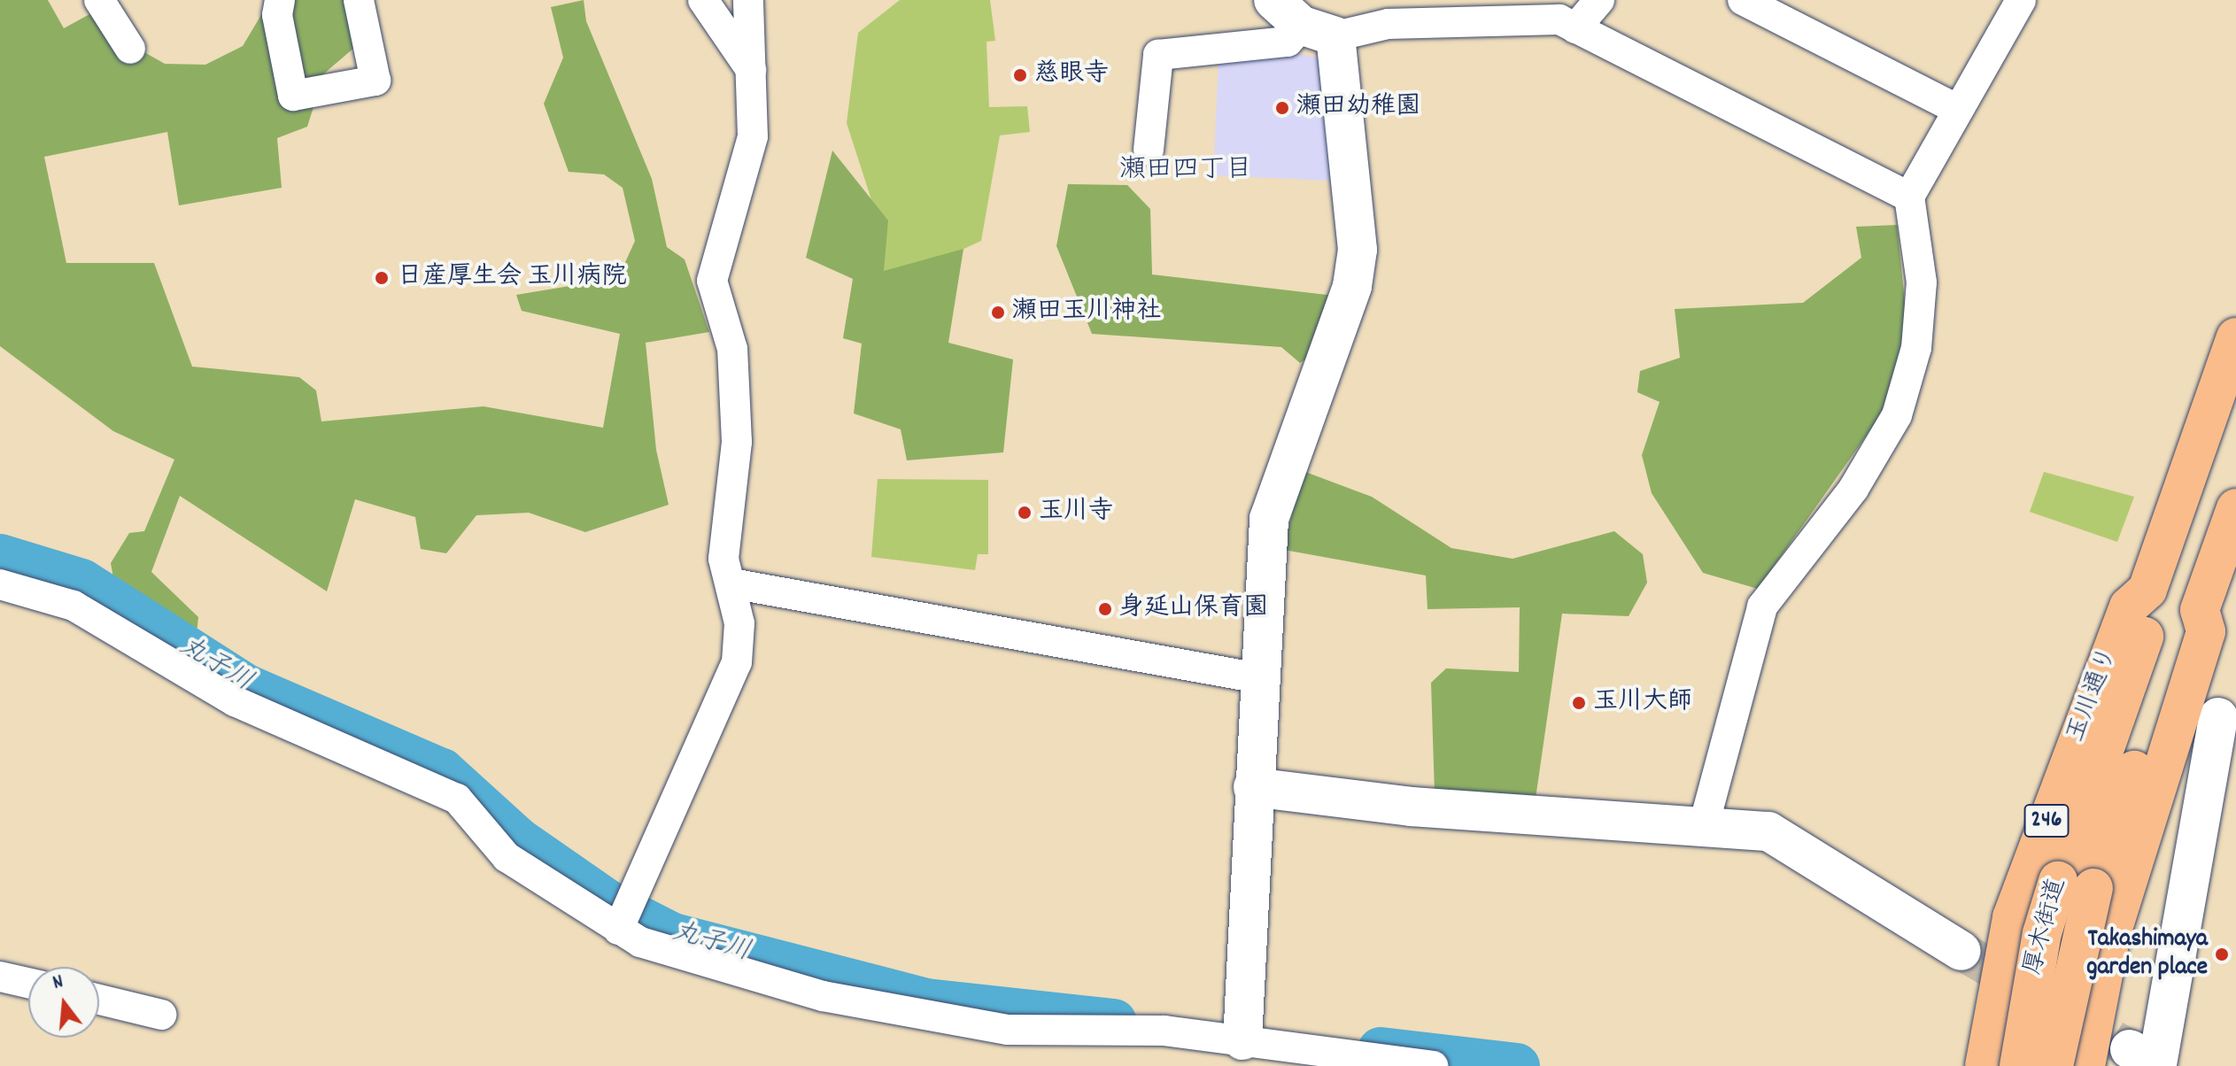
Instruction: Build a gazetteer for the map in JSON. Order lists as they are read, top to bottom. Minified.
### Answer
{"streets":{"highway":["玉川通り","246","厚木街道"]},"crossings":[["玉川通り","厚木街道"],["246","厚木街道"]],"districts":["瀬田四丁目"],"water":["丸子川"],"places":["慈眼寺","瀬田幼稚園","日産厚生会 玉川病院","瀬田玉川神社","玉川寺","身延山保育園","玉川大師","Takashimaya garden place"],"north":"top"}
